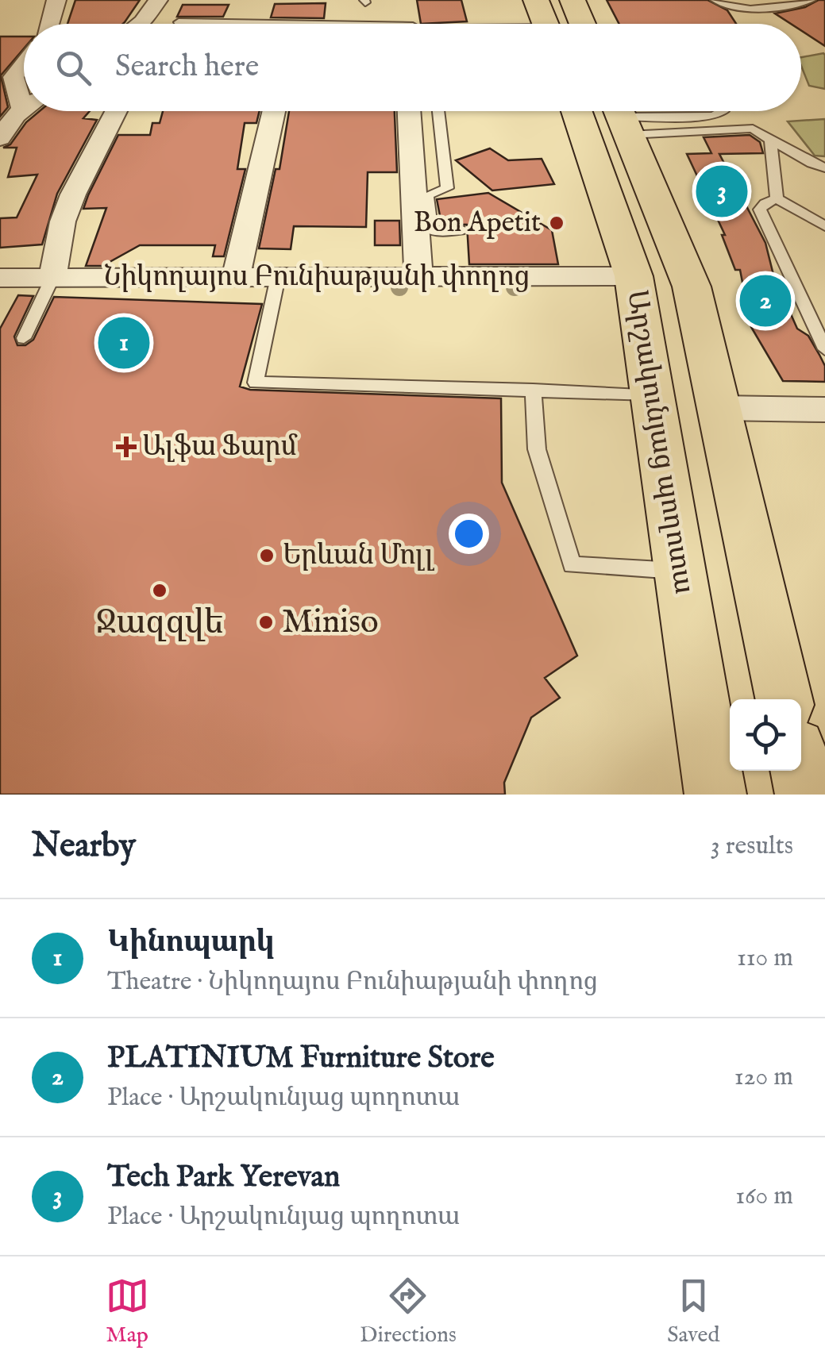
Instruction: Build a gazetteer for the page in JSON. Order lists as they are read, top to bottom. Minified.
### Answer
{"streets":{"main road":["Արշակունյաց պողոտա"],"street":["Նիկողայոս Բունիաթյանի փողոց"]},"crossings":[["Նիկողայոս Բունիաթյանի փողոց","Արշակունյաց պողոտա"]],"places":{"other":["Bon Apetit","Երևան Մոլլ","Ջազզվե","Miniso"],"health":["Ալֆա Ֆարմ"]},"page":{"search":"Search here","pins":["3","2","1"],"heading":["Nearby","3 results"],"list":[{"mark":"1","name":"Կինոպարկ","note":"Theatre · Նիկողայոս Բունիաթյանի փողոց","value":"110 m"},{"mark":"2","name":"PLATINIUM Furniture Store","note":"Place · Արշակունյաց պողոտա","value":"120 m"},{"mark":"3","name":"Tech Park Yerevan","note":"Place · Արշակունյաց պողոտա","value":"160 m"}],"nav":["Map","Directions","Saved"]}}
